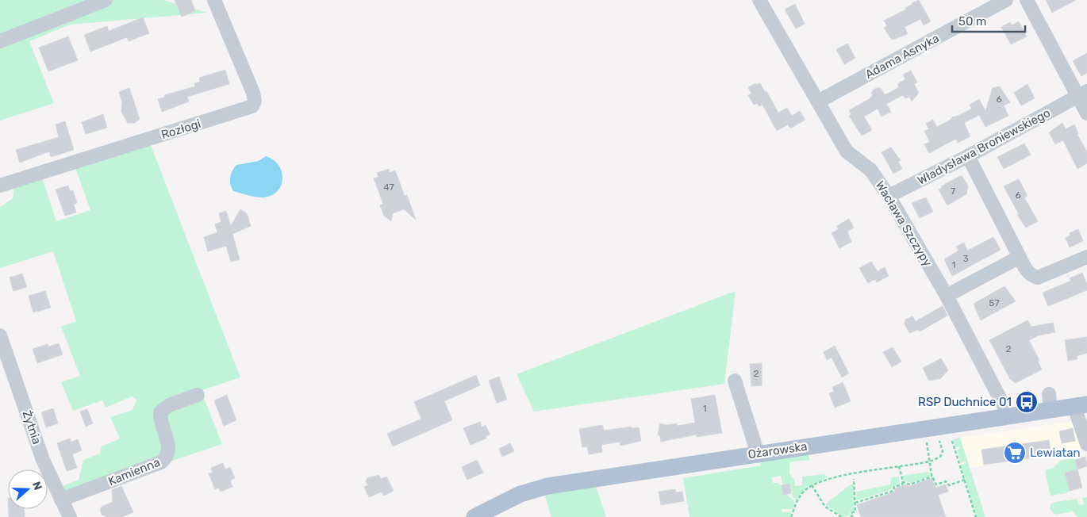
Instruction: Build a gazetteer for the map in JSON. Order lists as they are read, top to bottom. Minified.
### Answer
{"streets":{"main road":["Ożarowska"],"street":["Adama Asnyka","Rozłogi","Władysława Broniewskiego","Wacława Szczypy","Żytnia","Kamienna"]},"crossings":[["Adama Asnyka","Wacława Szczypy"],["Władysława Broniewskiego","Wacława Szczypy"],["Wacława Szczypy","Ożarowska"],["Żytnia","Kamienna"]],"places":{"bus stop":["RSP Duchnice 01"],"supermarket":["Lewiatan"]},"house_numbers":["6","47","7","6","3","1","57","2","2","1"],"scale_bar":"50 m","north":"right"}
